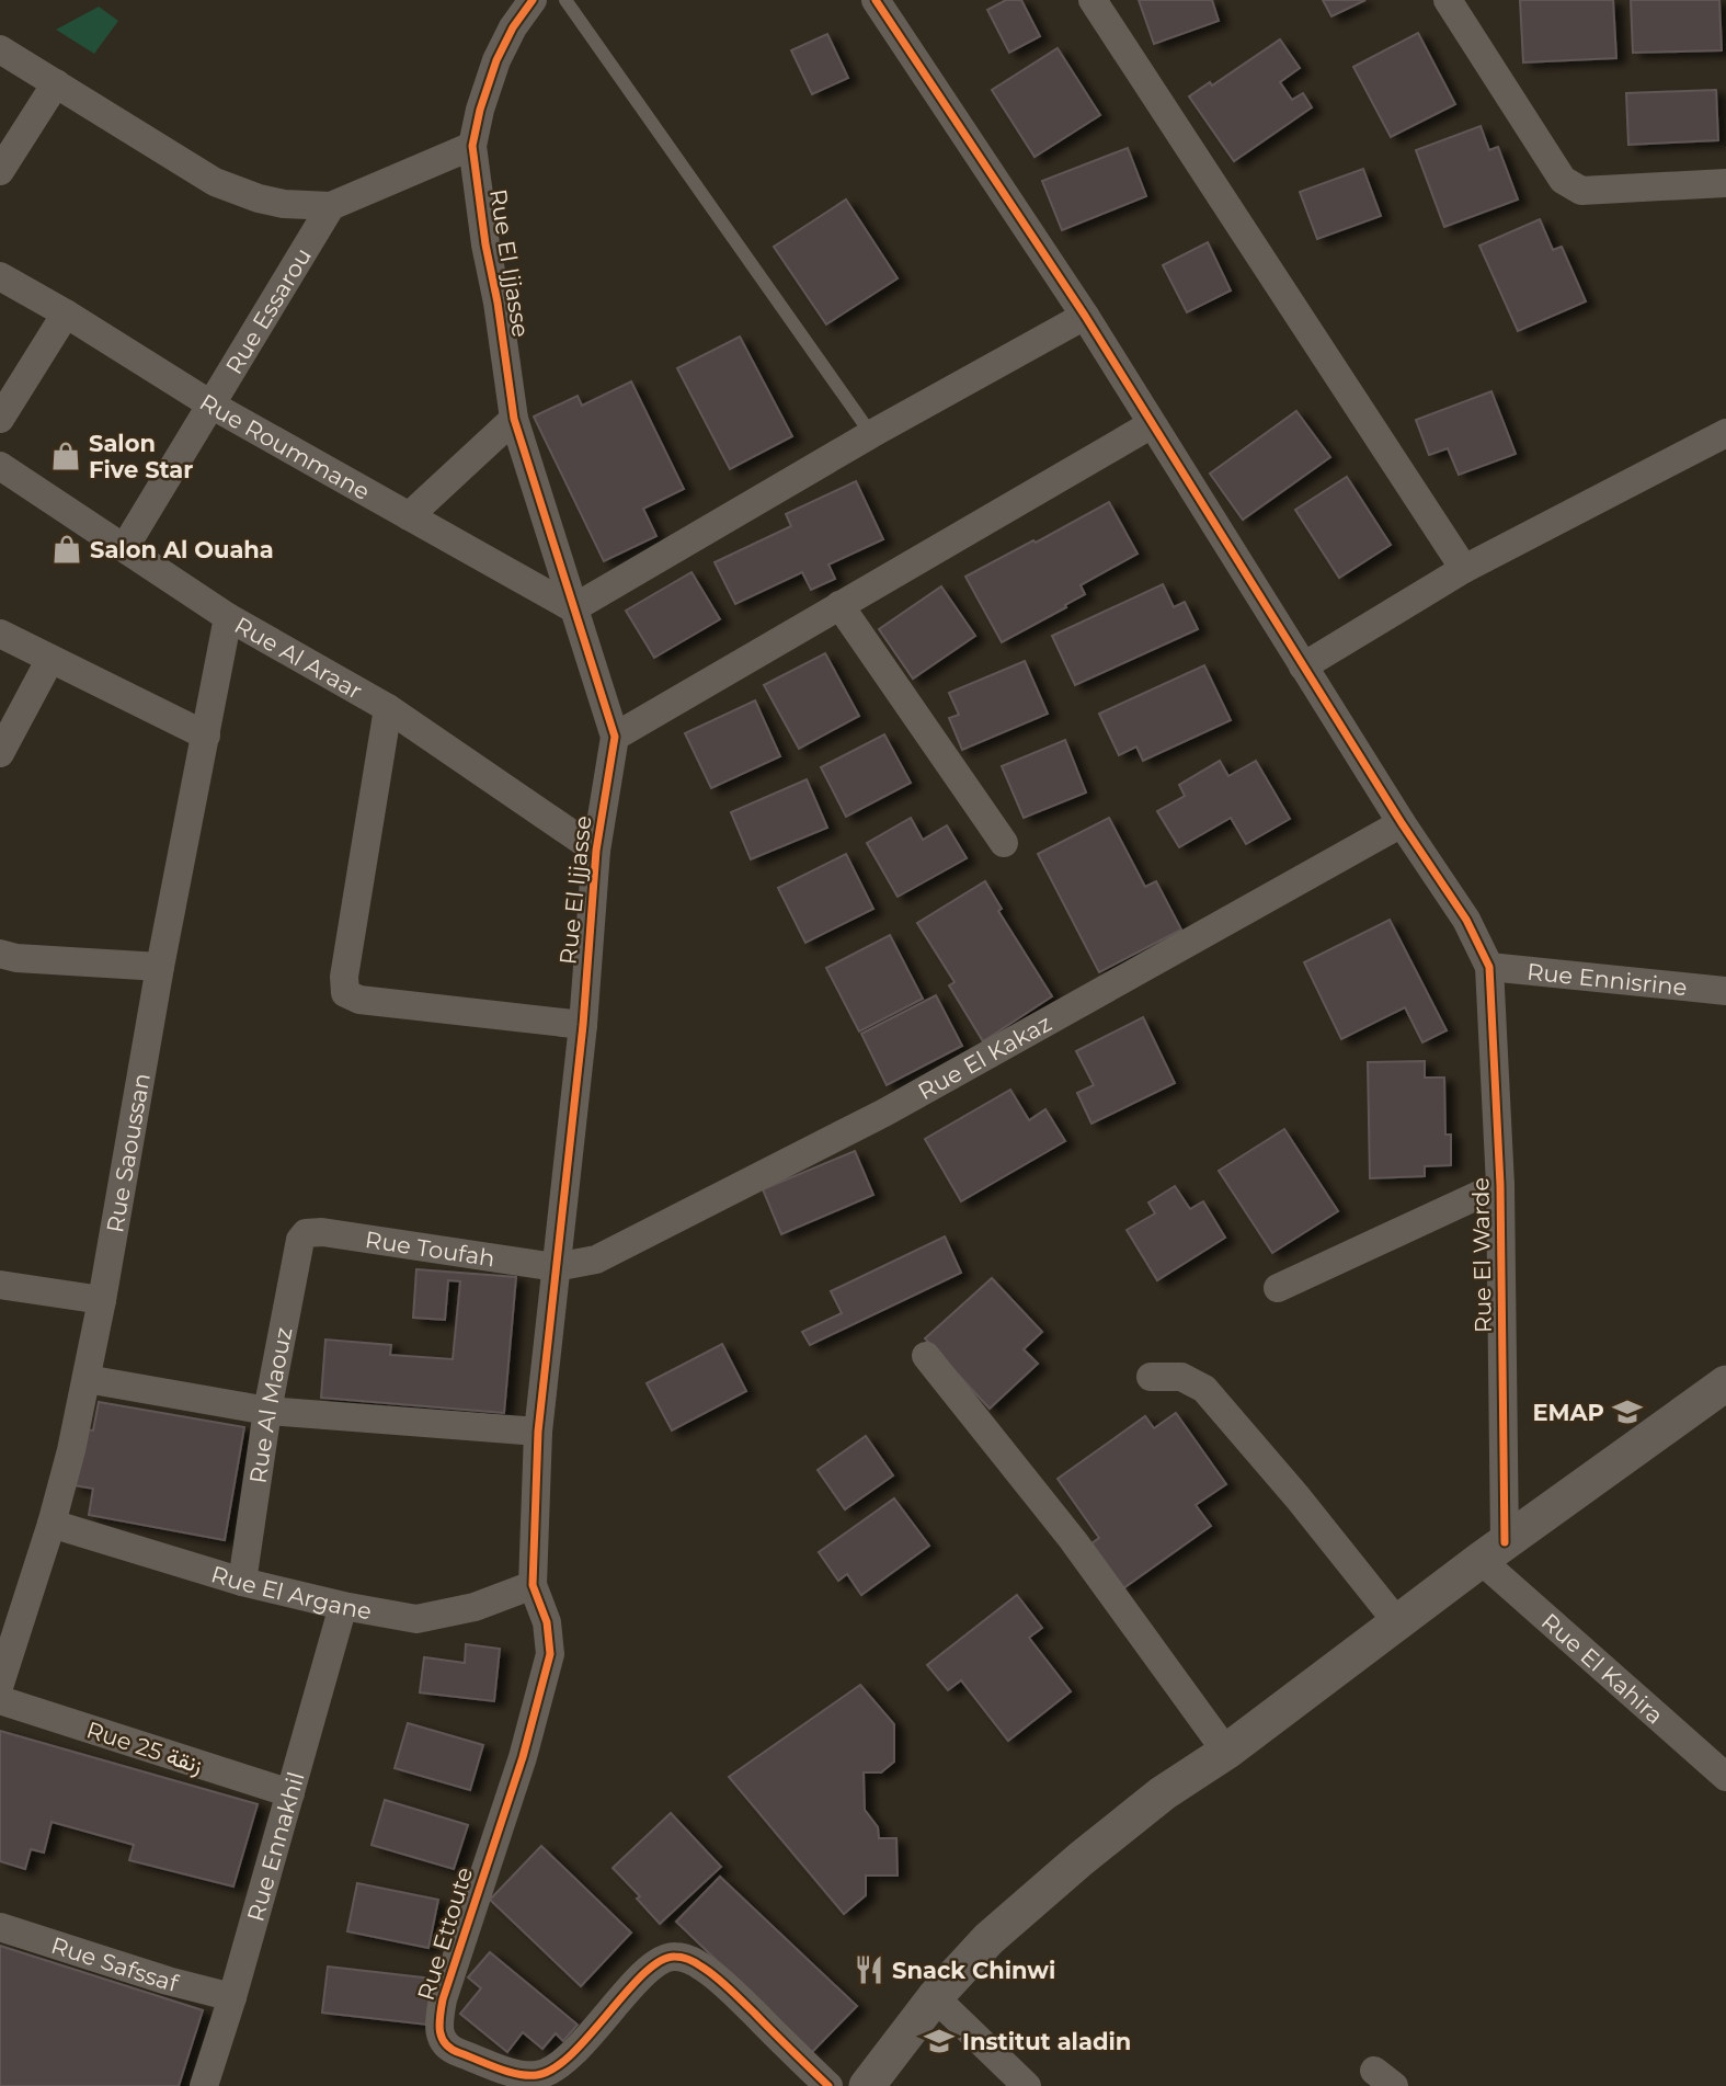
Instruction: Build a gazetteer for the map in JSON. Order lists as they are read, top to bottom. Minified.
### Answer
{"streets":{"street":["Rue El Ijjasse","Rue Essarou","Rue Roummane","Rue Al Araar","Rue Ennisrine","Rue El Kakaz","Rue Saoussan","Rue Toufah","Rue El Warde","Rue Al Maouz","Rue El Argane","Rue El Kahira","Rue 25 زنقة","Rue Ennakhil","Rue Ettoute","Rue Safssaf"]},"crossings":[["Rue El Ijjasse","Rue Roummane"],["Rue El Ijjasse","Rue Al Araar"],["Rue El Ijjasse","Rue El Kakaz"],["Rue El Ijjasse","Rue Toufah"],["Rue El Ijjasse","Rue El Argane"],["Rue El Ijjasse","Rue Ettoute"],["Rue Essarou","Rue Roummane"],["Rue Essarou","Rue Al Araar"],["Rue Al Araar","Rue Saoussan"],["Rue Ennisrine","Rue El Warde"],["Rue El Kakaz","Rue Toufah"],["Rue Saoussan","Rue El Argane"],["Rue Toufah","Rue Al Maouz"],["Rue El Warde","Rue El Kahira"],["Rue Al Maouz","Rue El Argane"],["Rue El Argane","Rue Ennakhil"],["Rue El Argane","Rue Ettoute"],["Rue 25 زنقة","Rue Ennakhil"],["Rue Ennakhil","Rue Safssaf"]],"places":{"shop":["Salon Five Star","Salon Al Ouaha"],"school or university":["EMAP","Institut aladin"],"restaurant":["Snack Chinwi"]}}
